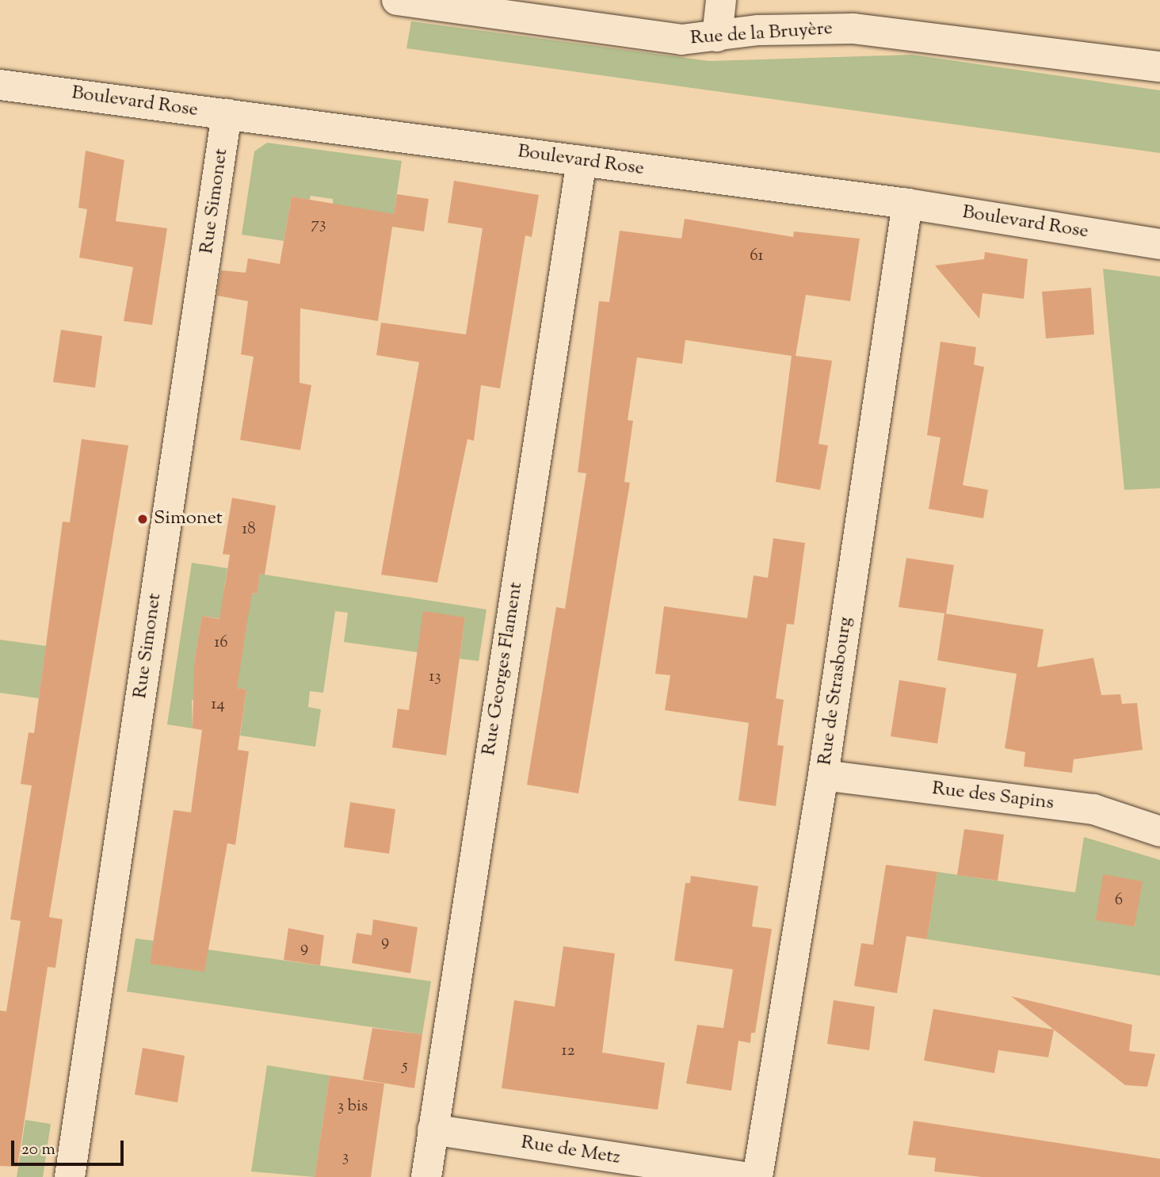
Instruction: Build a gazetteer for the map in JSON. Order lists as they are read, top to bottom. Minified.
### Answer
{"streets":{"street":["Rue de la Bruyère","Boulevard Rose","Rue Simonet","Rue Georges Flament","Rue de Strasbourg","Rue des Sapins","Rue de Metz"]},"crossings":[["Boulevard Rose","Rue Simonet"],["Boulevard Rose","Rue Georges Flament"],["Boulevard Rose","Rue de Strasbourg"],["Rue Georges Flament","Rue de Metz"],["Rue de Strasbourg","Rue des Sapins"]],"places":["Simonet"],"house_numbers":["73","61","18","16","13","14","6","9","9","12","5","3 bis","3"],"scale_bar":"20 m"}
